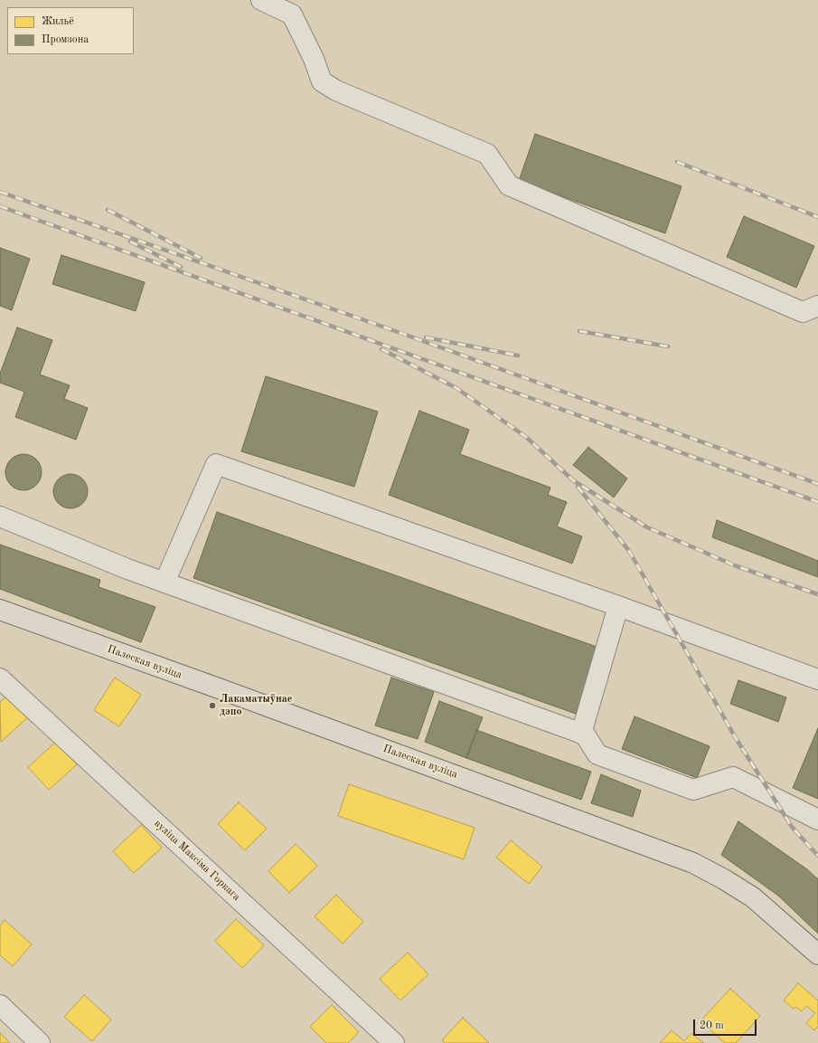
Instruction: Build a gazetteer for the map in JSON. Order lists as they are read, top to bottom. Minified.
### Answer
{"streets":{"main road":["Палеская вуліца"],"street":["вуліца Максіма Горкага"]},"places":["Лакаматыўнае дэпо"],"legend":["Жильё","Промзона"],"scale_bar":"20 m"}
